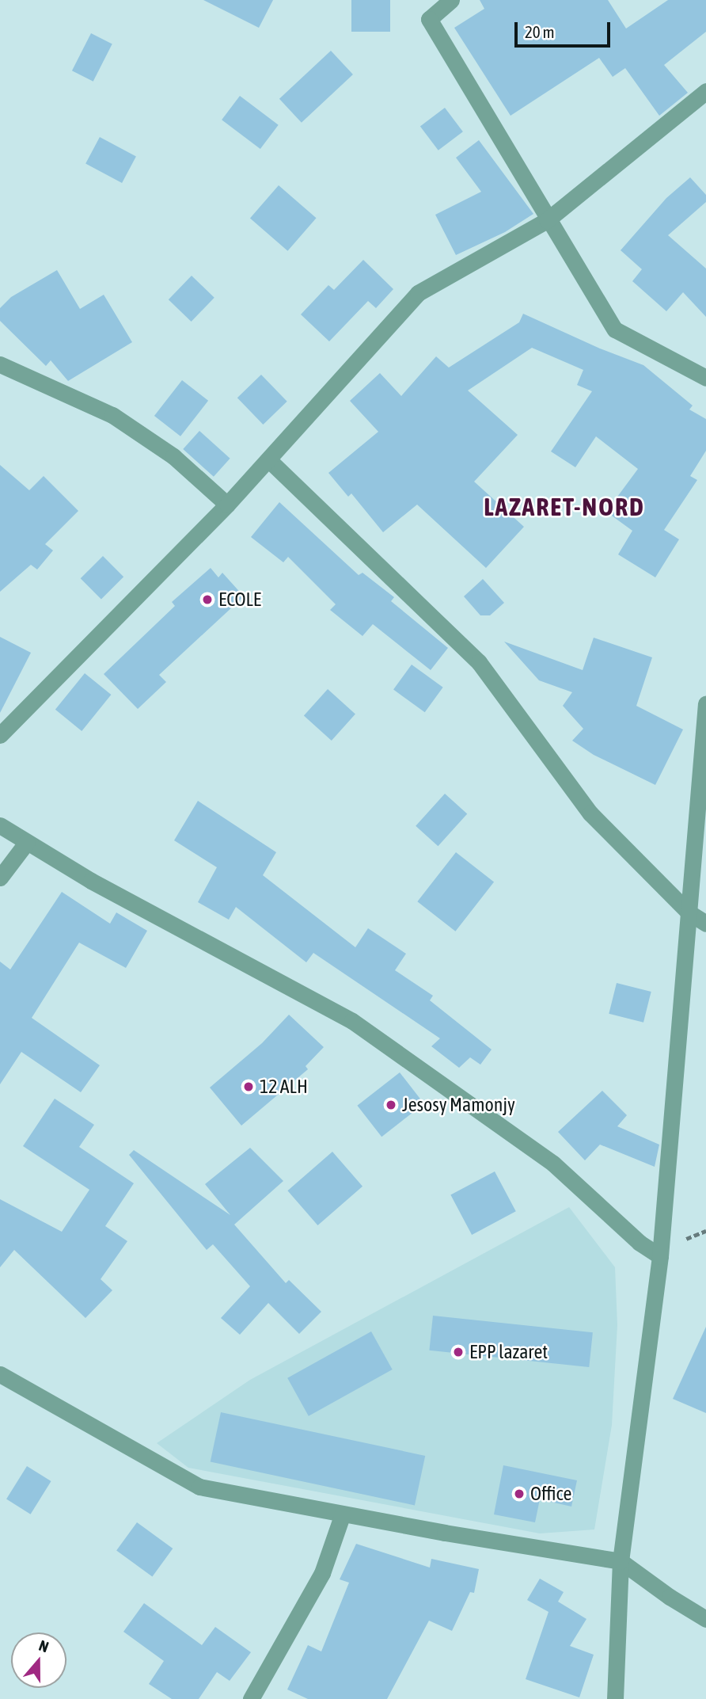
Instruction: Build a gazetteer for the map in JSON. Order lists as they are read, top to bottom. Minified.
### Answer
{"districts":["LAZARET-NORD"],"places":["ECOLE","12 ALH","Jesosy Mamonjy","EPP lazaret","Office"],"scale_bar":"20 m","north":"top"}
